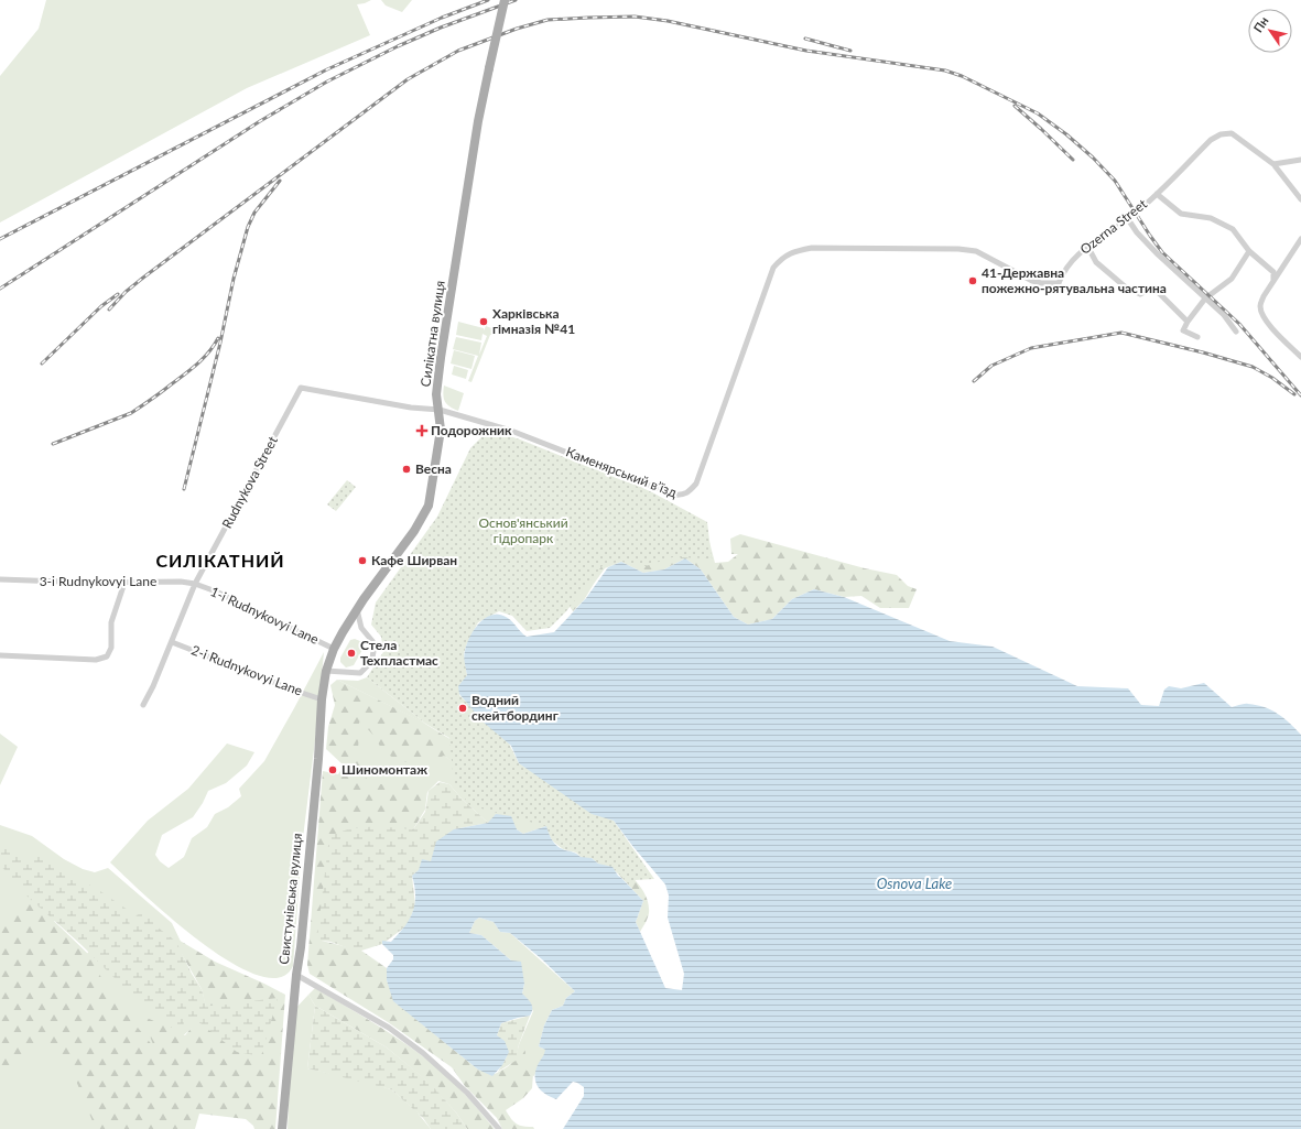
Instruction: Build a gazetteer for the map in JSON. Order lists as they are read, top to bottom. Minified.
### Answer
{"streets":{"main road":["Силікатна вулиця","Свистунівська вулиця"],"street":["Ozerna Street","Каменярський в’їзд","Rudnykova Street","3-i Rudnykovyi Lane","1-i Rudnykovyi Lane","2-i Rudnykovyi Lane"]},"crossings":[["Ozerna Street","Каменярський в’їзд"],["Силікатна вулиця","Каменярський в’їзд"],["Силікатна вулиця","Rudnykova Street"],["Силікатна вулиця","1-i Rudnykovyi Lane"],["Силікатна вулиця","Свистунівська вулиця"],["Каменярський в’їзд","Rudnykova Street"],["Rudnykova Street","3-i Rudnykovyi Lane"],["Rudnykova Street","1-i Rudnykovyi Lane"],["Rudnykova Street","2-i Rudnykovyi Lane"],["3-i Rudnykovyi Lane","1-i Rudnykovyi Lane"],["2-i Rudnykovyi Lane","Свистунівська вулиця"]],"districts":["СИЛІКАТНИЙ"],"water":["Osnova Lake"],"parks":["Основ'янський гідропарк"],"places":{"other":["41-Державна пожежно-рятувальна частина","Харківська гімназія №41","Весна","Кафе Ширван","Стела Техпластмас","Водний скейтбординг","Шиномонтаж"],"health":["Подорожник"]},"north":"top left"}
